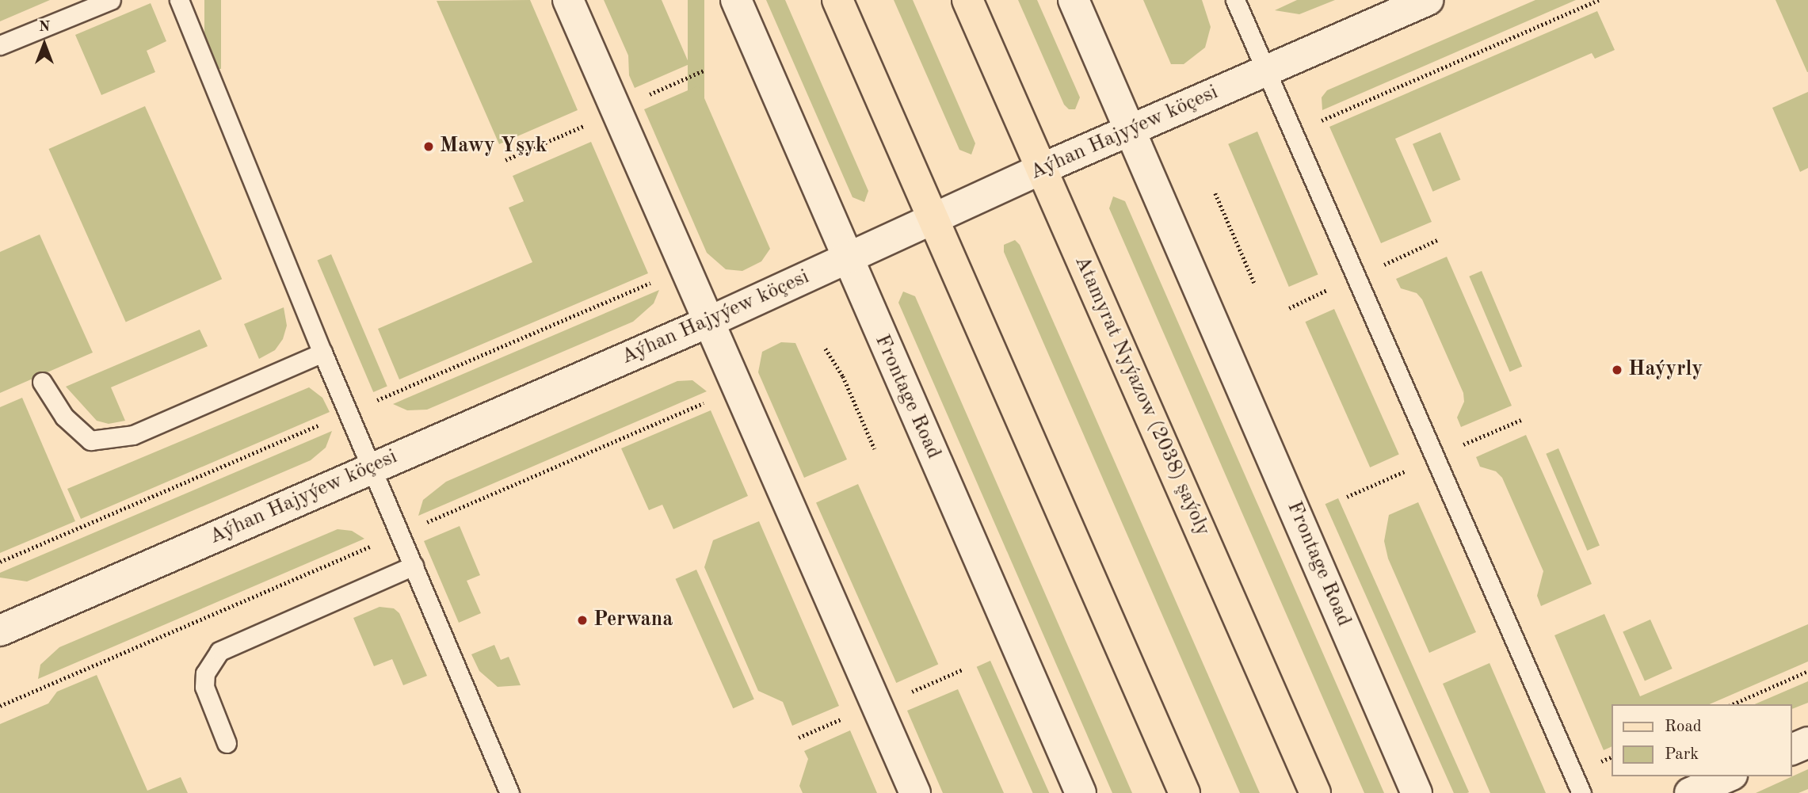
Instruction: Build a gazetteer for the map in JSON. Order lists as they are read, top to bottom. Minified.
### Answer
{"streets":{"main road":["Atamyrat Nyýazow (2038) şaýoly"],"street":["Aýhan Hajyýew köçesi","Frontage Road"]},"crossings":[["Aýhan Hajyýew köçesi","Atamyrat Nyýazow (2038) şaýoly"],["Aýhan Hajyýew köçesi","Frontage Road"]],"places":["Mawy Yşyk","Haýyrly","Perwana"],"legend":["Road","Park"],"north":"top"}
